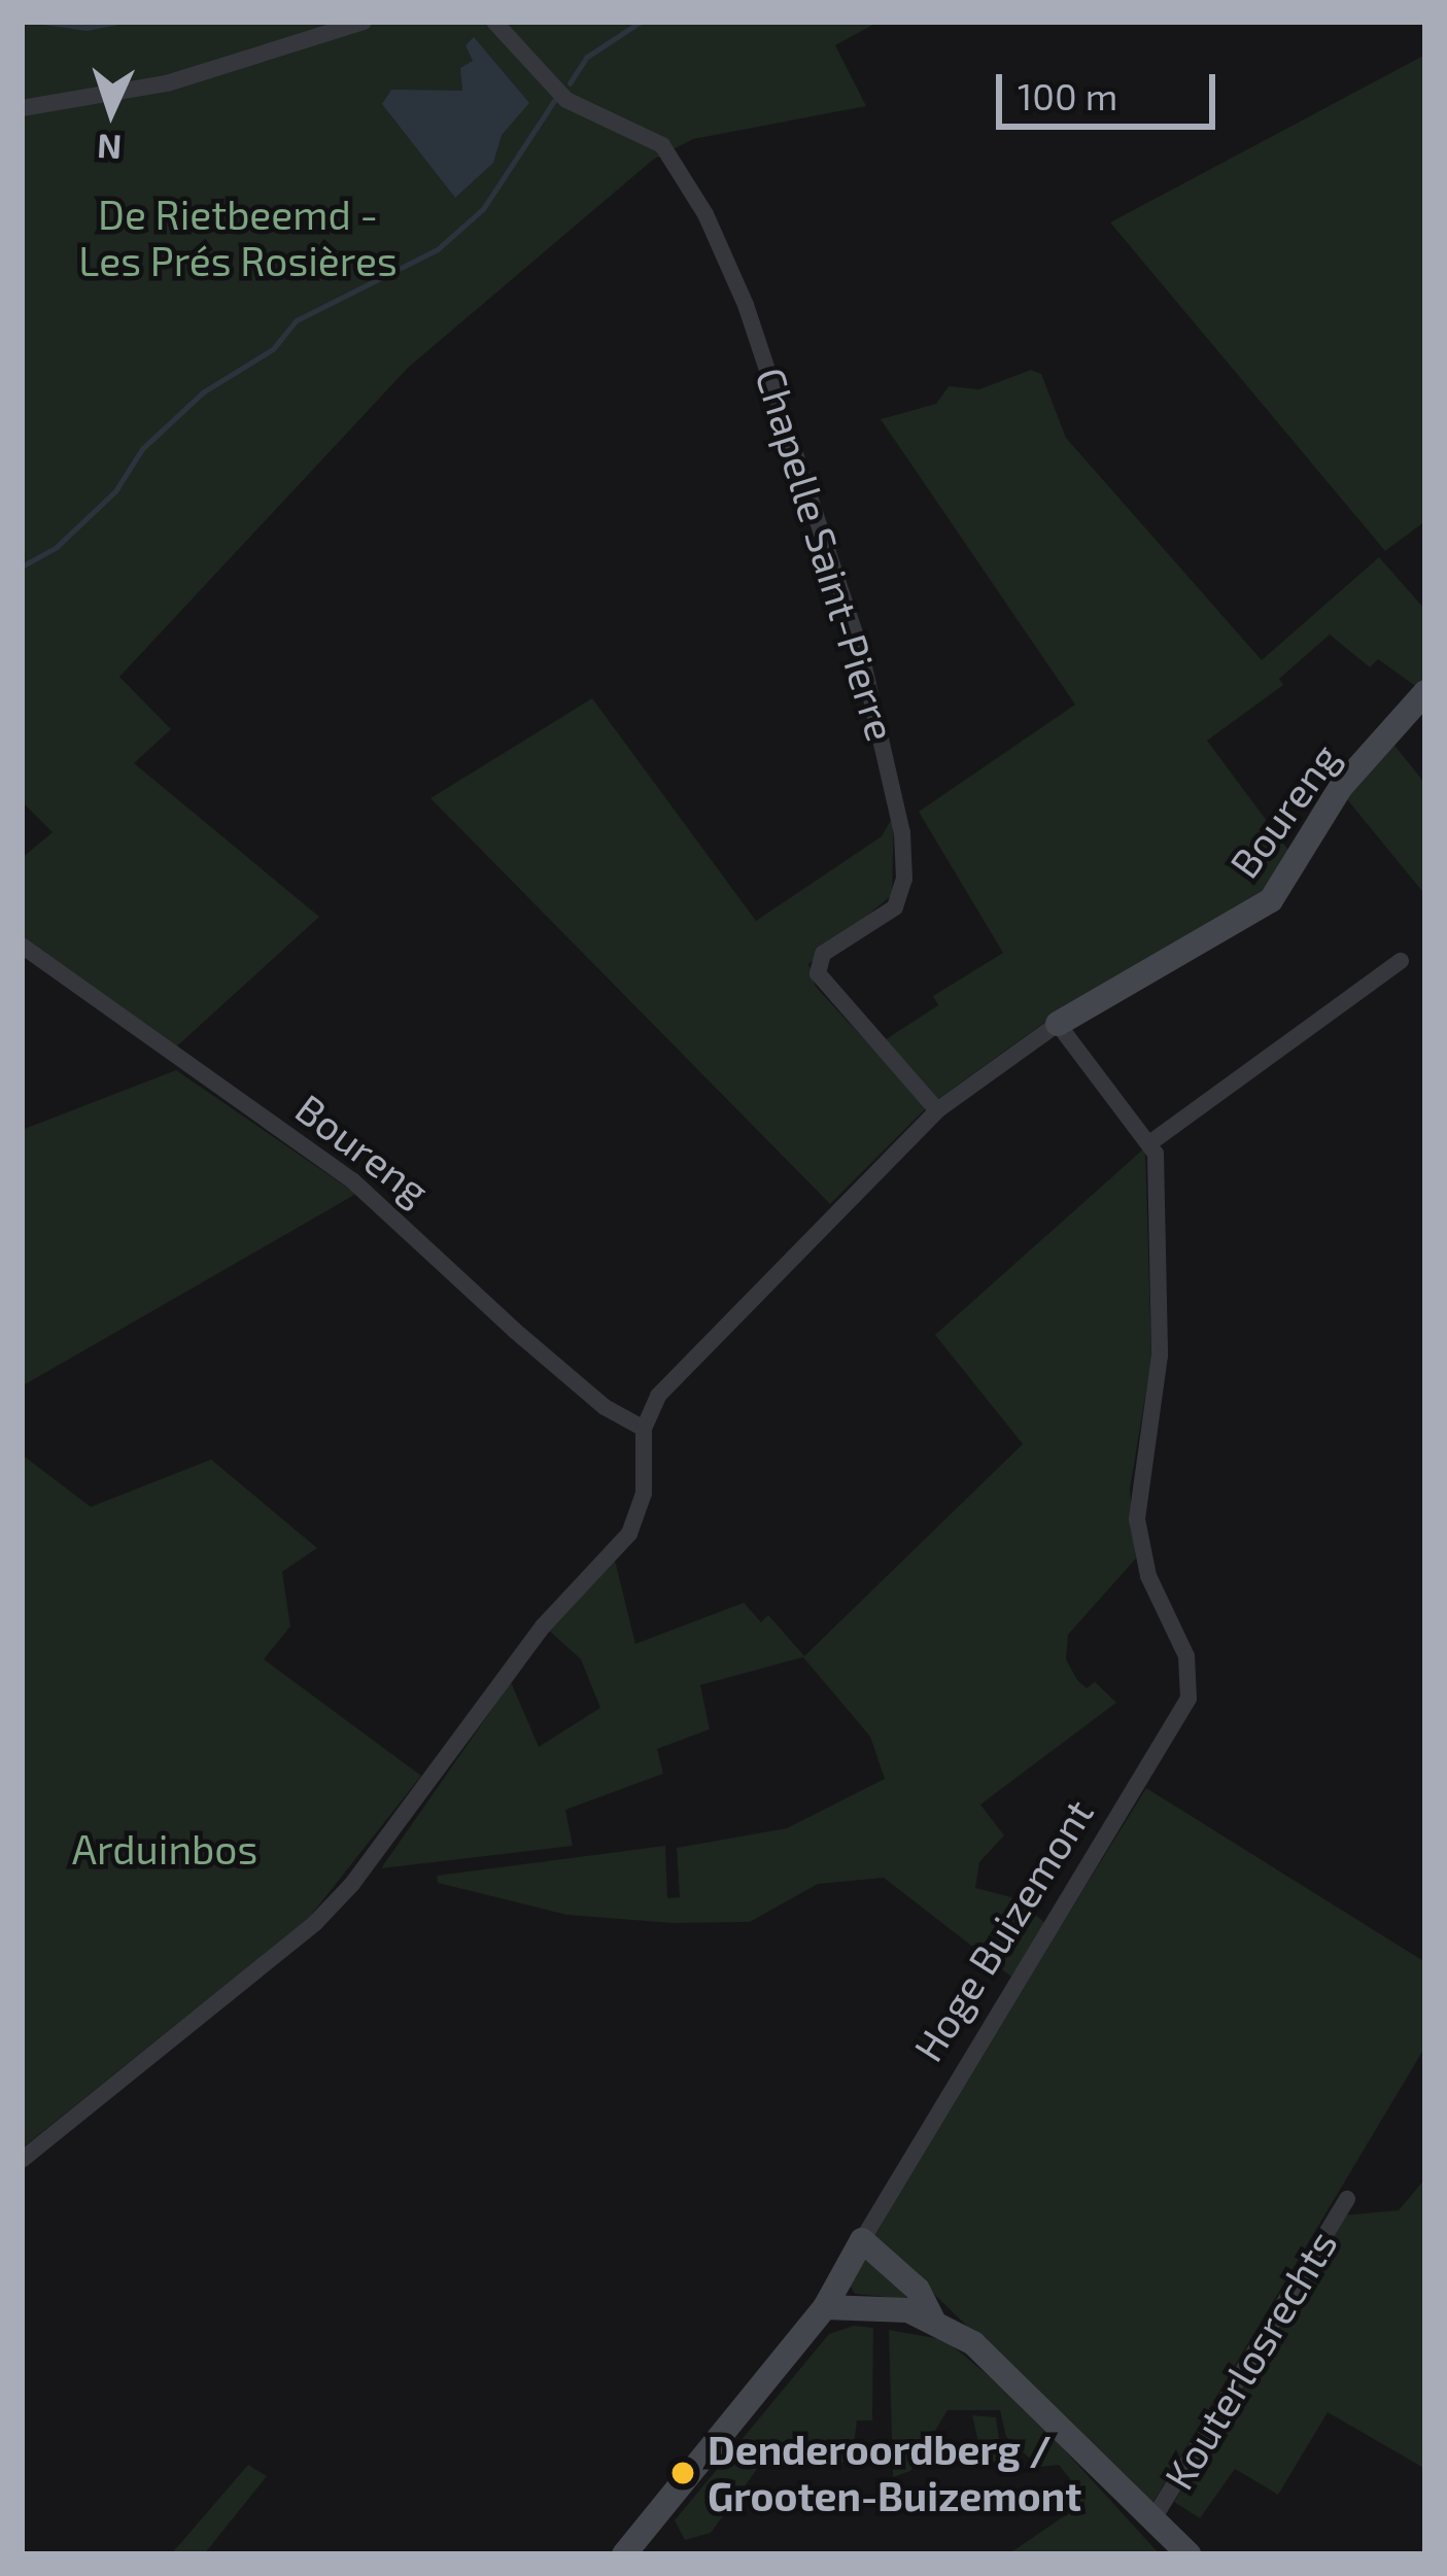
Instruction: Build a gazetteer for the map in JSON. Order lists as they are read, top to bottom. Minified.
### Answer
{"streets":{"street":["Chapelle Saint-Pierre","Boureng","Hoge Buizemont","Kouterlosrechts"]},"crossings":[["Chapelle Saint-Pierre","Boureng"]],"parks":["De Rietbeemd - Les Prés Rosières","Arduinbos"],"places":["Denderoordberg / Grooten-Buizemont"],"scale_bar":"100 m","north":"bottom"}
